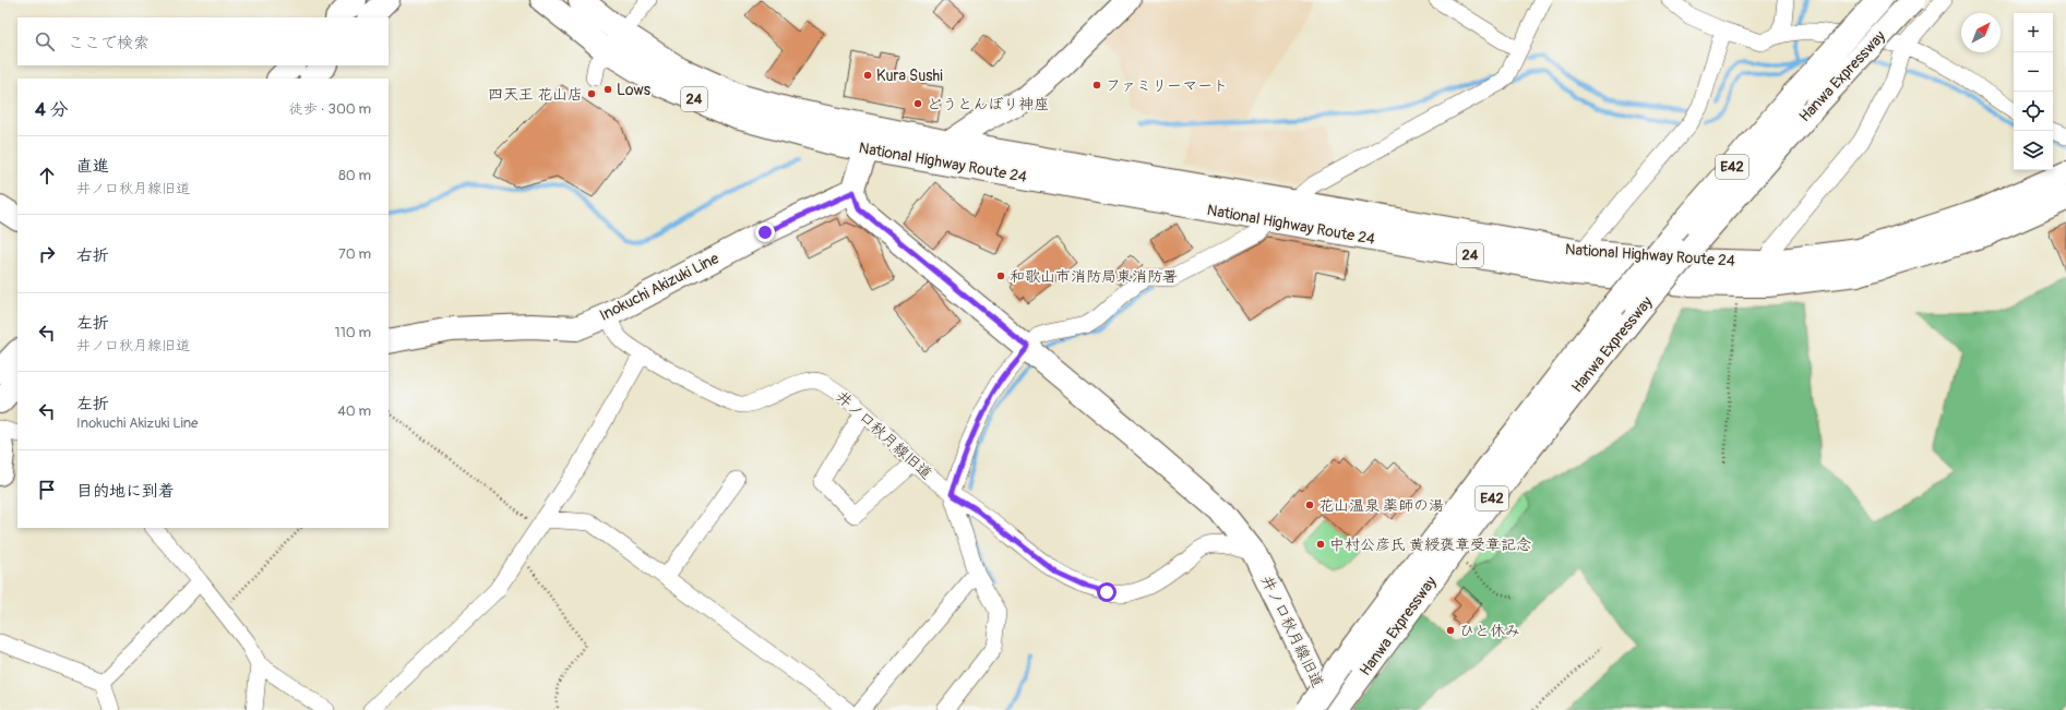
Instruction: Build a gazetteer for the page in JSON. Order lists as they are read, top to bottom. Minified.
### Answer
{"streets":{"main road":["Hanwa Expressway","24","National Highway Route 24","E42","Inokuchi Akizuki Line","井ノ口秋月線旧道"]},"crossings":[["Inokuchi Akizuki Line","井ノ口秋月線旧道"]],"places":["Kura Sushi","ファミリーマート","Lows","四天王 花山店","どうとんぼり神座","和歌山市消防局東消防署","花山温泉 薬師の湯","中村公彦氏 黄綬褒章受章記念","ひと休み"],"north":"top right","page":{"map_buttons":["+","−"],"search":"ここで検索","heading":["4 分","徒歩 · 300 m"],"list":[["直進","井ノ口秋月線旧道","80 m"],["右折","70 m"],["左折","井ノ口秋月線旧道","110 m"],["左折","Inokuchi Akizuki Line","40 m"],"目的地に到着"]}}
